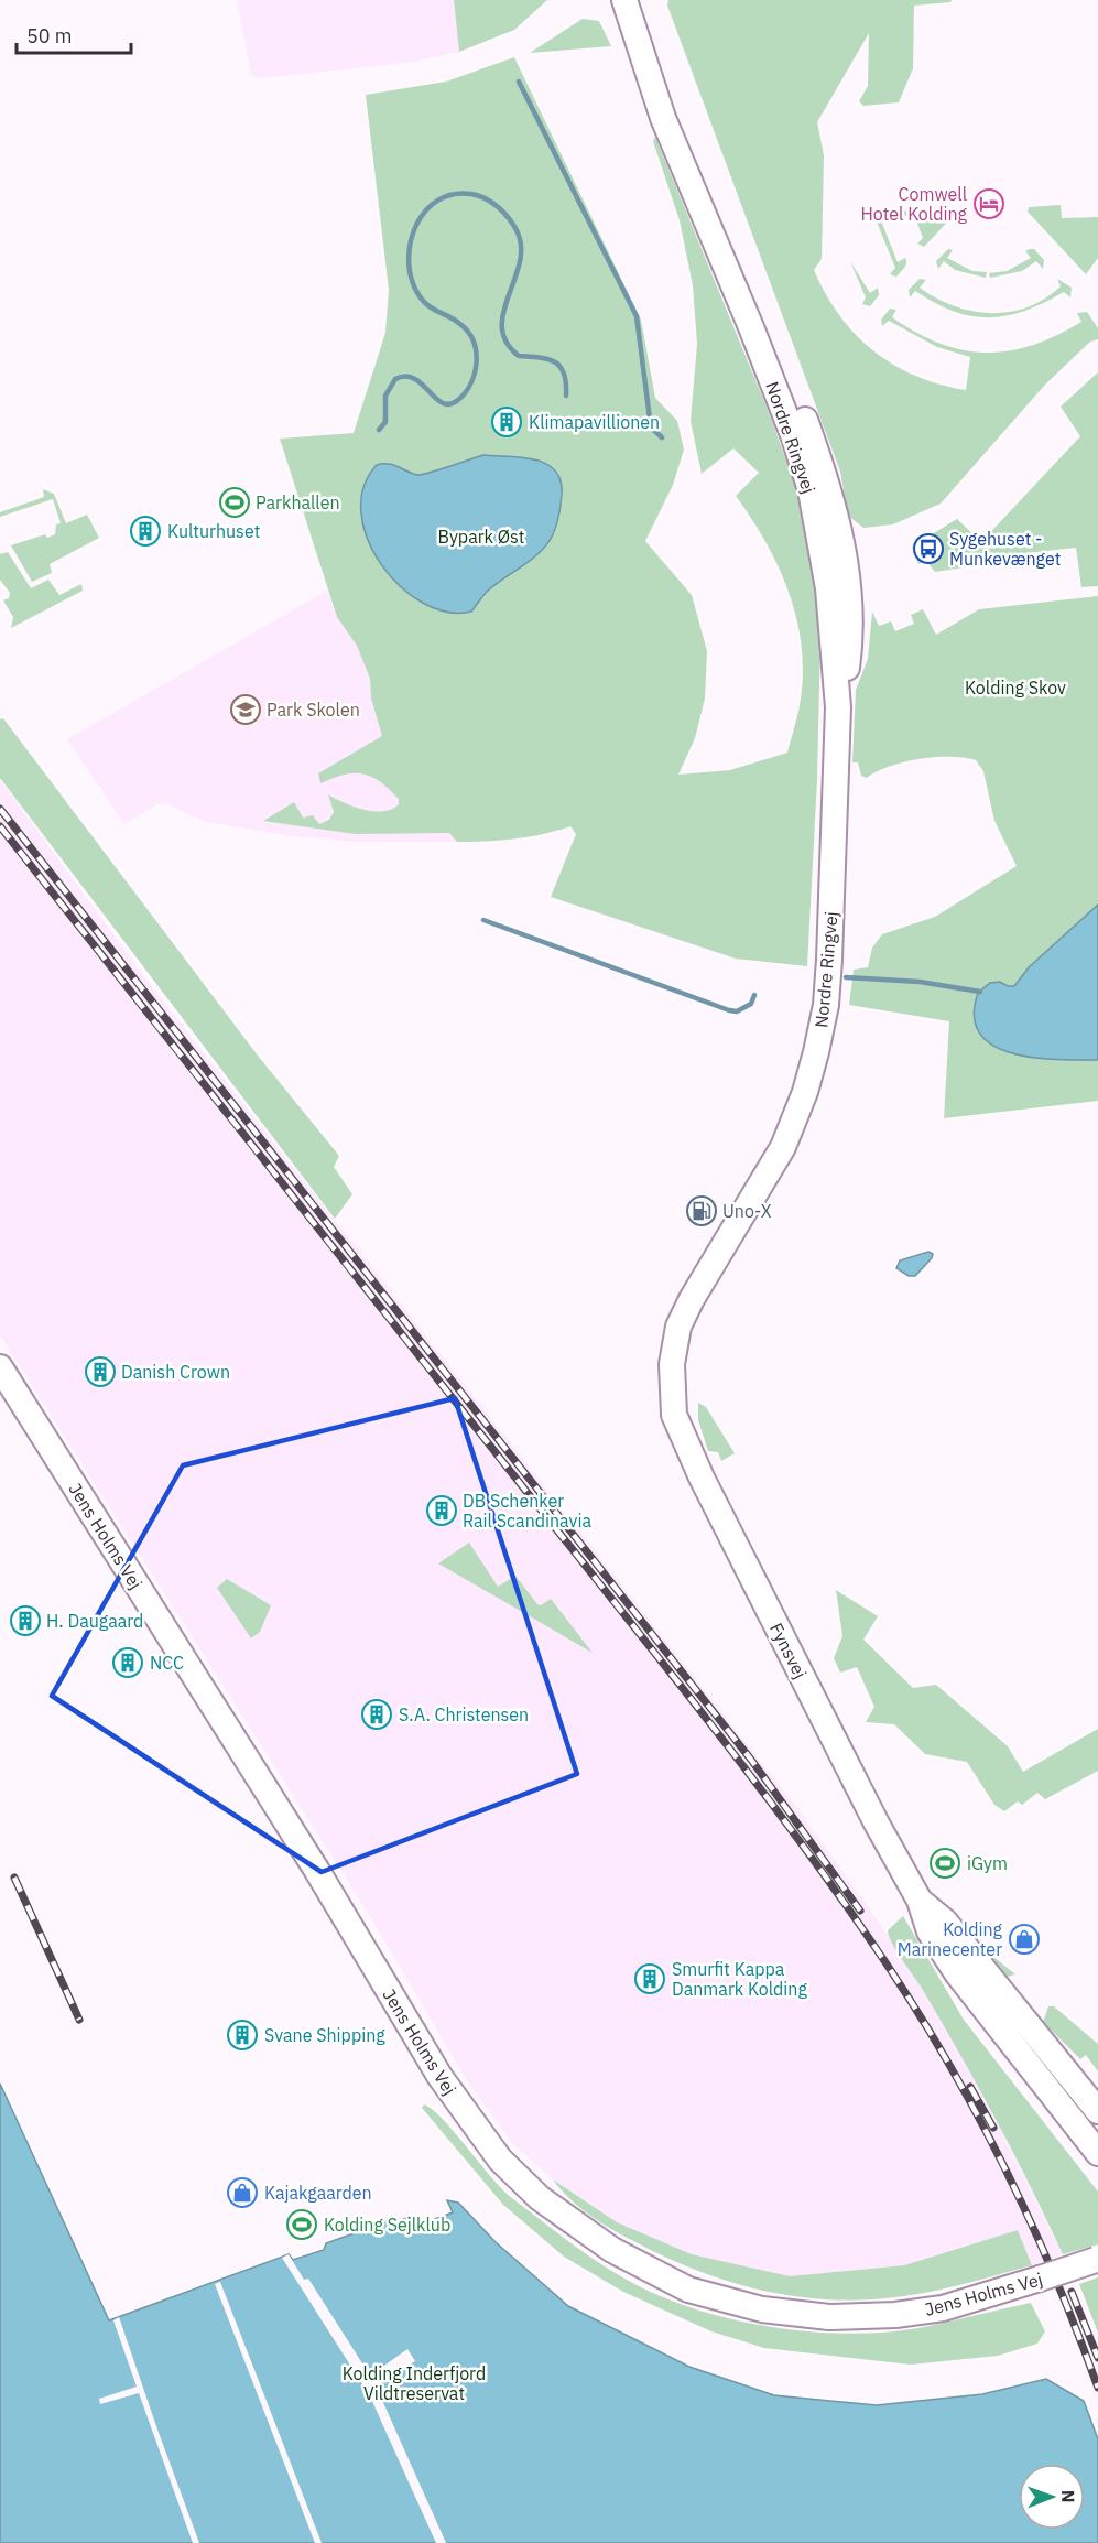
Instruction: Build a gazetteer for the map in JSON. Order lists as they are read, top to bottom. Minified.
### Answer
{"streets":{"main road":["Nordre Ringvej","Jens Holms Vej","Fynsvej"]},"crossings":[["Nordre Ringvej","Fynsvej"]],"parks":["Bypark Øst","Kolding Skov","Kolding Inderfjord Vildtreservat"],"places":{"hotel":["Comwell Hotel Kolding"],"building":["Klimapavillionen","Kulturhuset","Danish Crown","DB Schenker Rail Scandinavia","H. Daugaard","NCC","S.A. Christensen","Smurfit Kappa Danmark Kolding","Svane Shipping"],"sports":["Parkhallen","iGym","Kolding Sejlklub"],"bus stop":["Sygehuset - Munkevænget"],"school or university":["Park Skolen"],"fuel station":["Uno-X"],"shop":["Kolding Marinecenter","Kajakgaarden"]},"scale_bar":"50 m","north":"right"}
